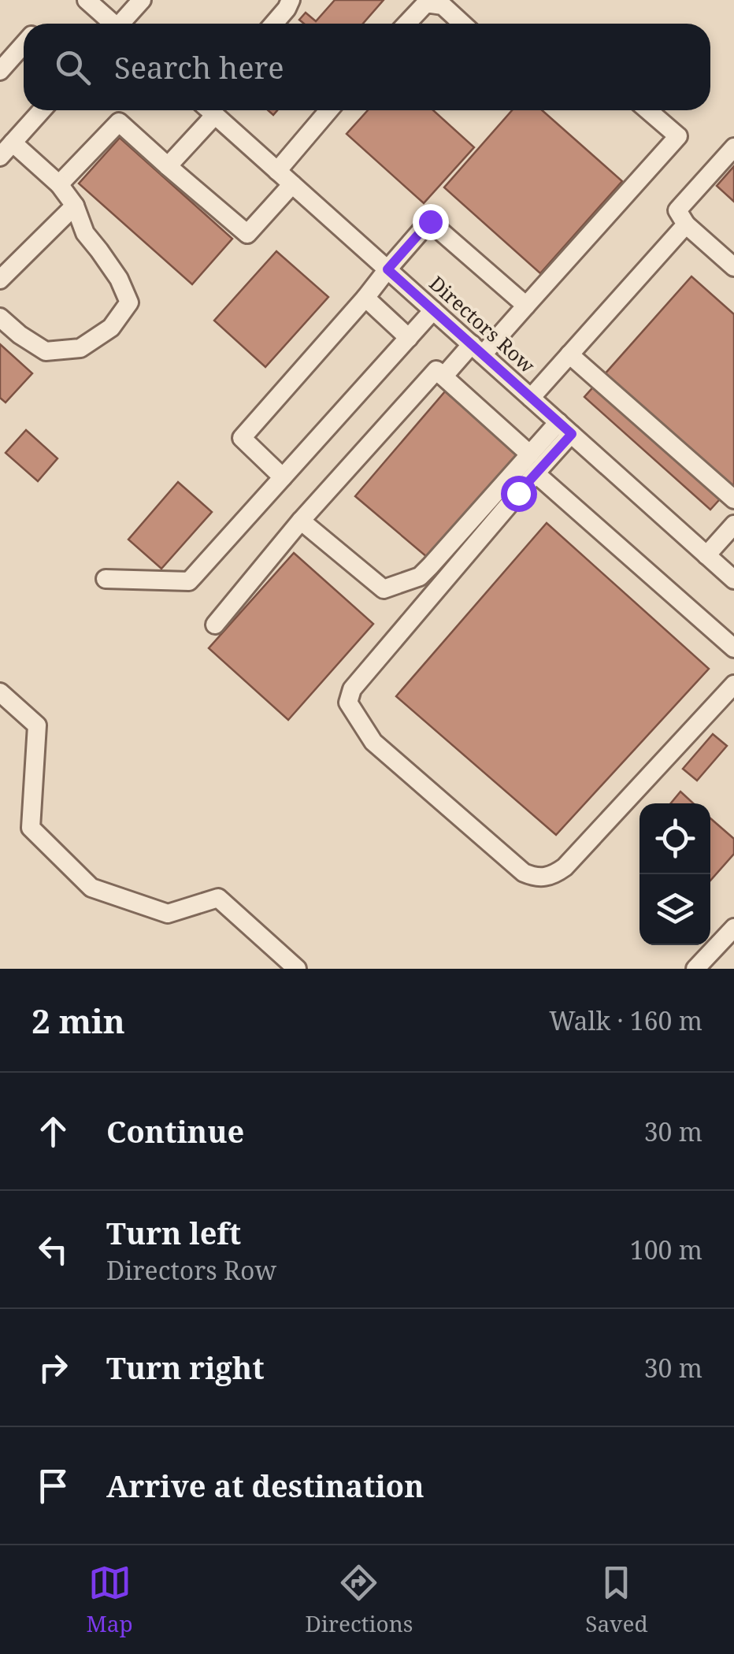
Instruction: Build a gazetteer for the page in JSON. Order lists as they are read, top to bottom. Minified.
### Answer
{"streets":{"street":["Directors Row"]},"page":{"search":"Search here","heading":["2 min","Walk · 160 m"],"list":[["Continue","30 m"],["Turn left","Directors Row","100 m"],["Turn right","30 m"],"Arrive at destination"],"nav":["Map","Directions","Saved"]}}
